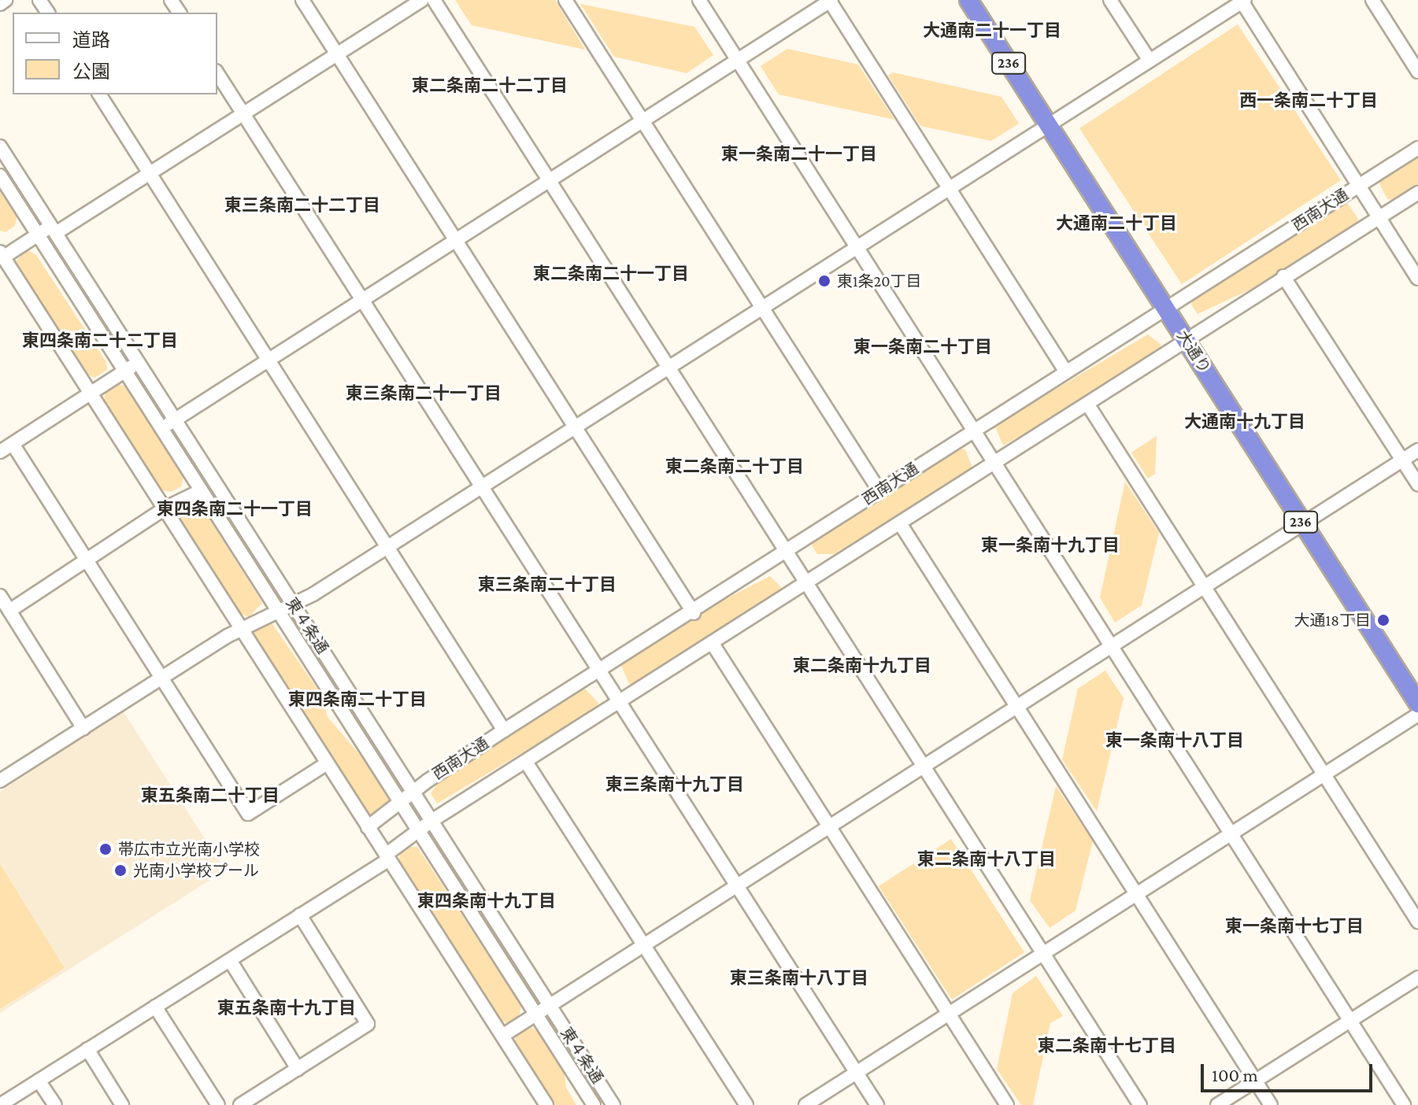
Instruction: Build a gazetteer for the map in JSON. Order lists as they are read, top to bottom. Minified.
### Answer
{"streets":{"highway":["236","大通り"],"street":["西南大通","東４条通"]},"crossings":[["西南大通","大通り"],["西南大通","東４条通"]],"districts":["大通南二十一丁目","東二条南二十二丁目","西一条南二十丁目","東一条南二十一丁目","東三条南二十二丁目","大通南二十丁目","東二条南二十一丁目","東四条南二十二丁目","東一条南二十丁目","東三条南二十一丁目","大通南十九丁目","東二条南二十丁目","東四条南二十一丁目","東一条南十九丁目","東三条南二十丁目","東二条南十九丁目","東四条南二十丁目","東一条南十八丁目","東三条南十九丁目","東五条南二十丁目","東二条南十八丁目","東四条南十九丁目","東一条南十七丁目","東三条南十八丁目","東五条南十九丁目","東二条南十七丁目"],"places":["東1条20丁目","大通18丁目","帯広市立光南小学校","光南小学校プール"],"legend":["道路","公園"],"scale_bar":"100 m"}
